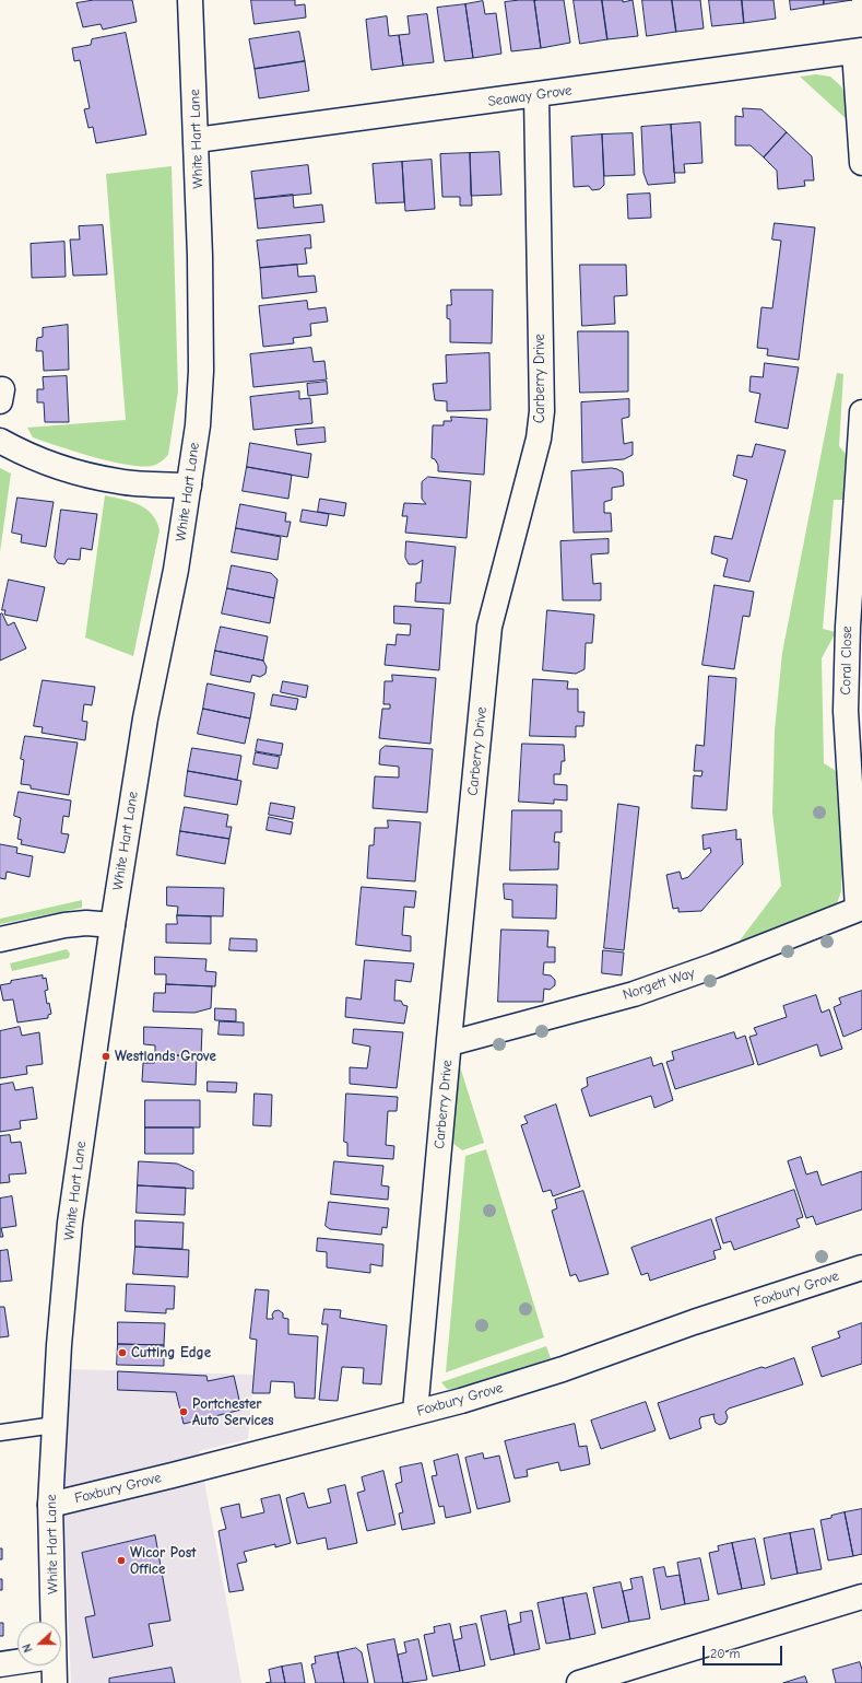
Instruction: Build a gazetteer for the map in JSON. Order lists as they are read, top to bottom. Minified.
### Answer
{"streets":{"street":["Seaway Grove","White Hart Lane","Carberry Drive","Coral Close","Norgett Way","Foxbury Grove"]},"crossings":[["Seaway Grove","White Hart Lane"],["Seaway Grove","Carberry Drive"],["White Hart Lane","Foxbury Grove"],["Carberry Drive","Norgett Way"],["Carberry Drive","Foxbury Grove"],["Coral Close","Norgett Way"]],"places":["Westlands Grove","Cutting Edge","Portchester Auto Services","Wicor Post Office"],"scale_bar":"20 m","north":"left"}
